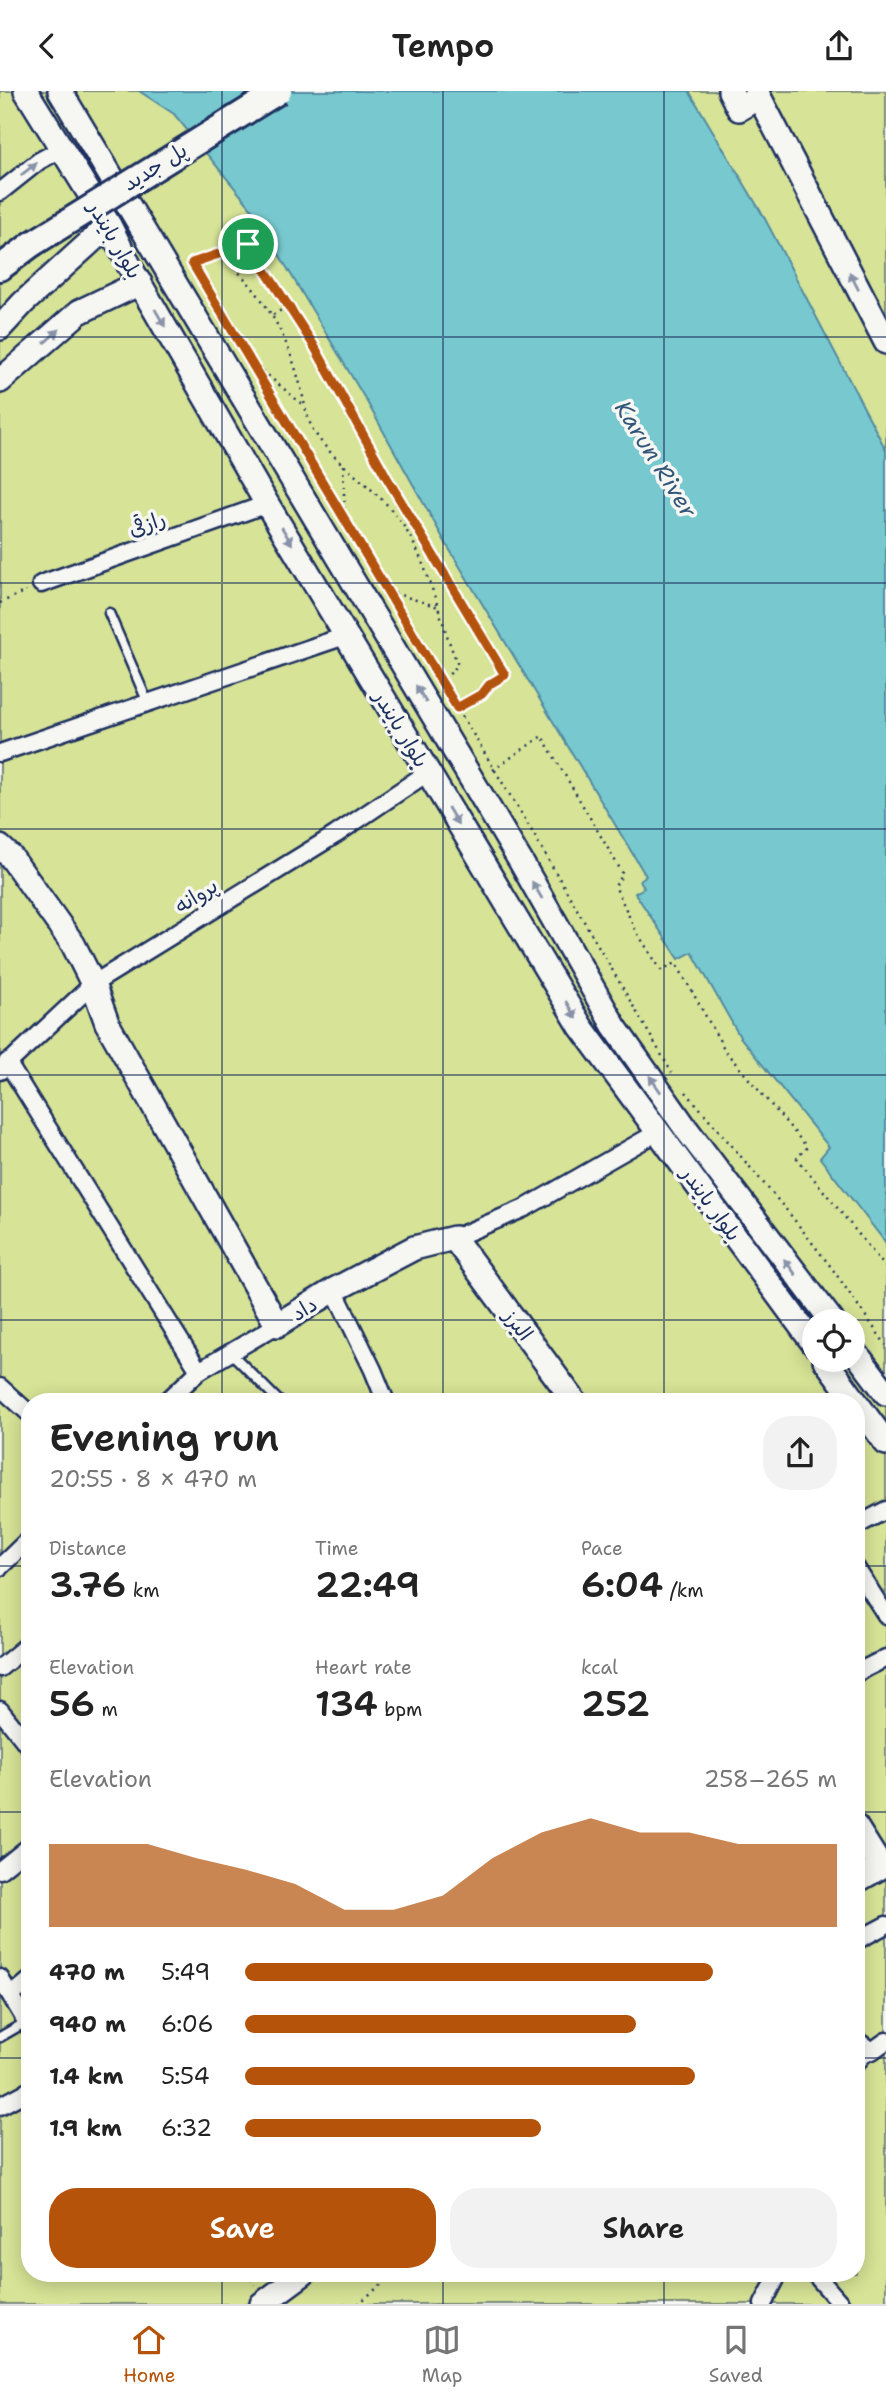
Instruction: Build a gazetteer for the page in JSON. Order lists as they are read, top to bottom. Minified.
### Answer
{"streets":{"main road":["پل جدید"],"street":["بلوار بایندر","رازقی","پروانه","داد","البرز"]},"crossings":[["بلوار بایندر","رازقی"],["بلوار بایندر","پروانه"],["بلوار بایندر","داد"],["داد","البرز"]],"water":["Karun River"],"page":{"header":"Tempo","heading":["Evening run","20:55 · 8 × 470 m"],"stats":[["Distance","3.76 km"],["Time","22:49"],["Pace","6:04 /km"],["Elevation","56 m"],["Heart rate","134 bpm"],["kcal","252"]],"chart":["Elevation","258–265 m"],"list":[{"name":"470 m","note":"5:49"},{"name":"940 m","note":"6:06"},{"name":"1.4 km","note":"5:54"},{"name":"1.9 km","note":"6:32"}],"buttons":["Save","Share"],"tabs":["Home","Map","Saved"]}}
